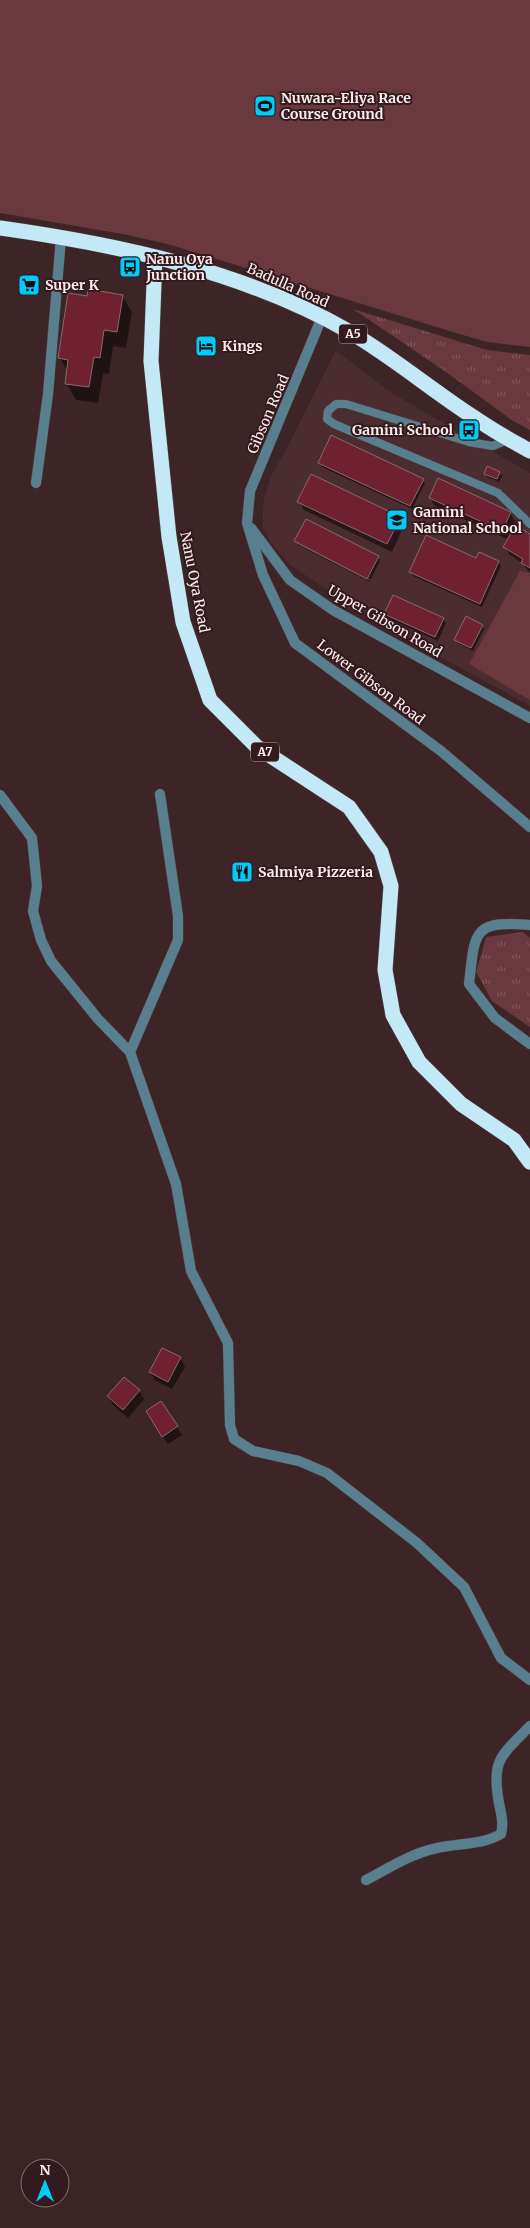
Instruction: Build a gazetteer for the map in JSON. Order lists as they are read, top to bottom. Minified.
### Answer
{"streets":{"highway":["Badulla Road","A5","Nanu Oya Road","A7"],"street":["Gibson Road","Upper Gibson Road","Lower Gibson Road"]},"crossings":[["Badulla Road","Gibson Road"],["Badulla Road","Nanu Oya Road"],["Gibson Road","Upper Gibson Road"],["Gibson Road","Lower Gibson Road"],["Upper Gibson Road","Lower Gibson Road"]],"places":{"sports":["Nuwara-Eliya Race Course Ground"],"bus stop":["Nanu Oya Junction","Gamini School"],"supermarket":["Super K"],"hotel":["Kings"],"school or university":["Gamini National School"],"restaurant":["Salmiya Pizzeria"]},"north":"top"}
